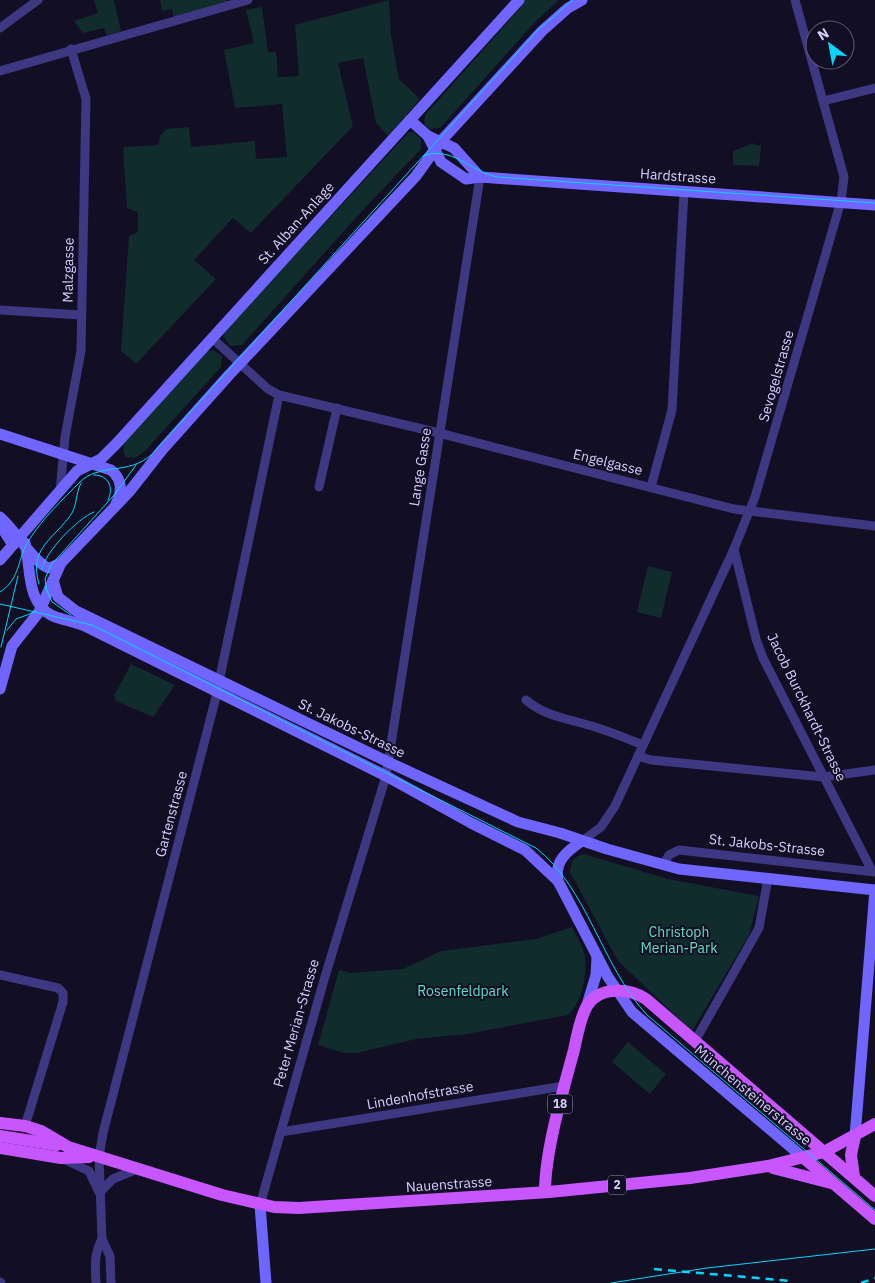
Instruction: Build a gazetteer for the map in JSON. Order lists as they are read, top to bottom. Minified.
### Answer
{"streets":{"main road":["Hardstrasse","St. Alban-Anlage","St. Jakobs-Strasse","Peter Merian-Strasse","Münchensteinerstrasse","18","Nauenstrasse","2"],"street":["Malzgasse","Sevogelstrasse","Engelgasse","Lange Gasse","Jacob Burckhardt-Strasse","Gartenstrasse","Lindenhofstrasse"]},"crossings":[["Hardstrasse","St. Alban-Anlage"],["Hardstrasse","Sevogelstrasse"],["Hardstrasse","Lange Gasse"],["St. Alban-Anlage","Malzgasse"],["St. Alban-Anlage","Engelgasse"],["Sevogelstrasse","Engelgasse"],["Sevogelstrasse","Jacob Burckhardt-Strasse"],["Sevogelstrasse","St. Jakobs-Strasse"],["Engelgasse","Lange Gasse"],["Engelgasse","Gartenstrasse"],["Lange Gasse","St. Jakobs-Strasse"],["Lange Gasse","Peter Merian-Strasse"],["Jacob Burckhardt-Strasse","St. Jakobs-Strasse"],["St. Jakobs-Strasse","Gartenstrasse"],["St. Jakobs-Strasse","Peter Merian-Strasse"],["St. Jakobs-Strasse","Münchensteinerstrasse"],["Gartenstrasse","Nauenstrasse"],["Peter Merian-Strasse","Lindenhofstrasse"],["Peter Merian-Strasse","Nauenstrasse"],["Lindenhofstrasse","18"],["Münchensteinerstrasse","Nauenstrasse"],["Münchensteinerstrasse","2"],["18","Nauenstrasse"],["Nauenstrasse","2"]],"parks":["Christoph Merian-Park","Rosenfeldpark"],"north":"top left"}
